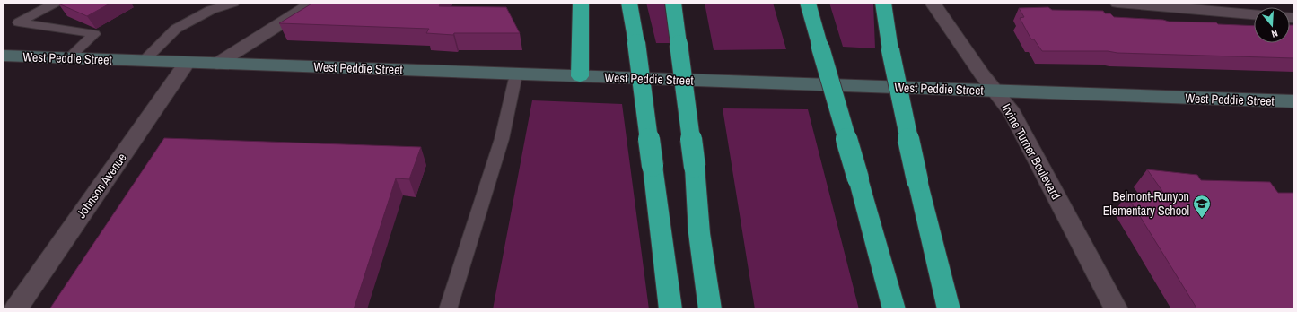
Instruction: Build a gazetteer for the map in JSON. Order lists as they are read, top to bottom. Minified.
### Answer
{"streets":{"street":["West Peddie Street","Irvine Turner Boulevard","Johnson Avenue"]},"crossings":[["West Peddie Street","Irvine Turner Boulevard"],["West Peddie Street","Johnson Avenue"]],"places":{"school or university":["Belmont-Runyon Elementary School"]},"north":"bottom"}
